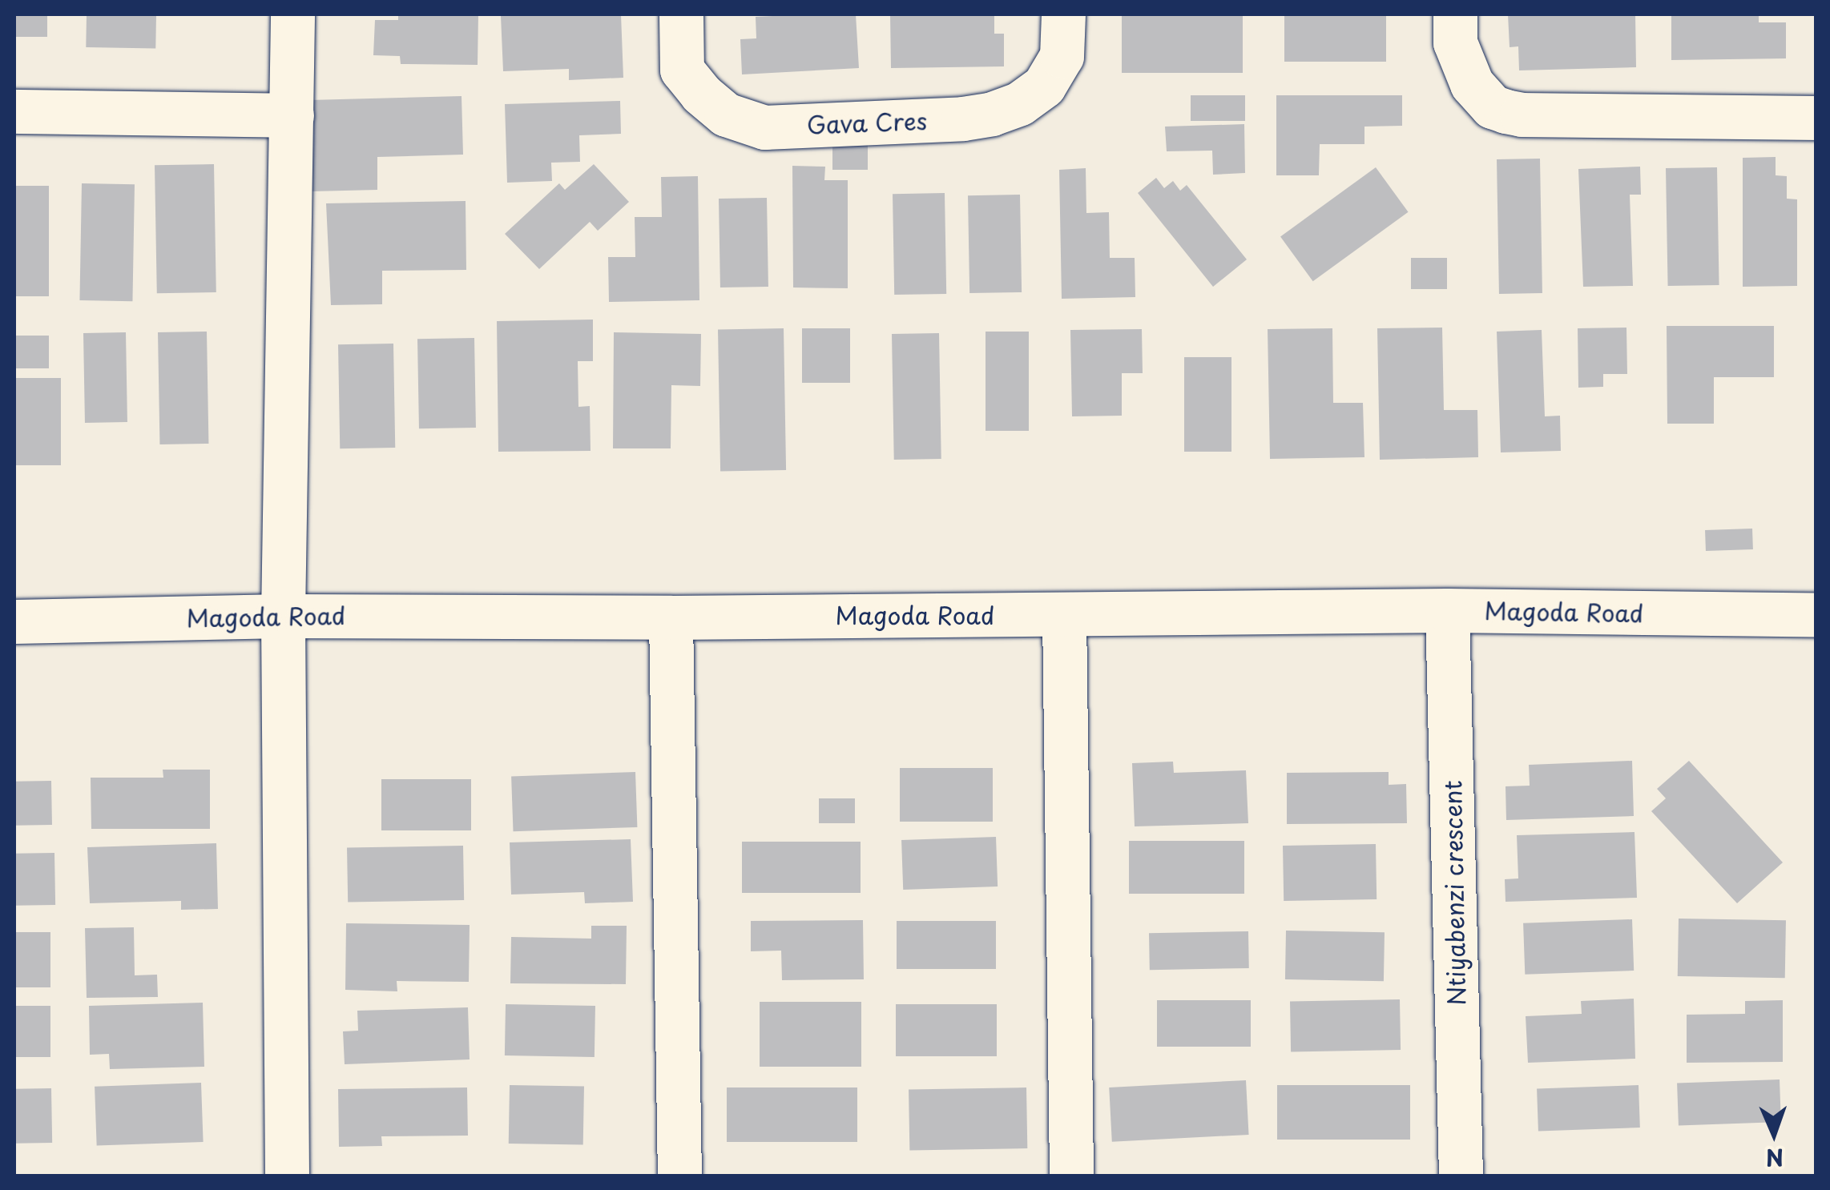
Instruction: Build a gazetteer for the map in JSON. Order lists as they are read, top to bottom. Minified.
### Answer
{"streets":{"street":["Gava Cres","Magoda Road","Ntiyabenzi crescent"]},"crossings":[["Magoda Road","Ntiyabenzi crescent"]],"north":"bottom"}
